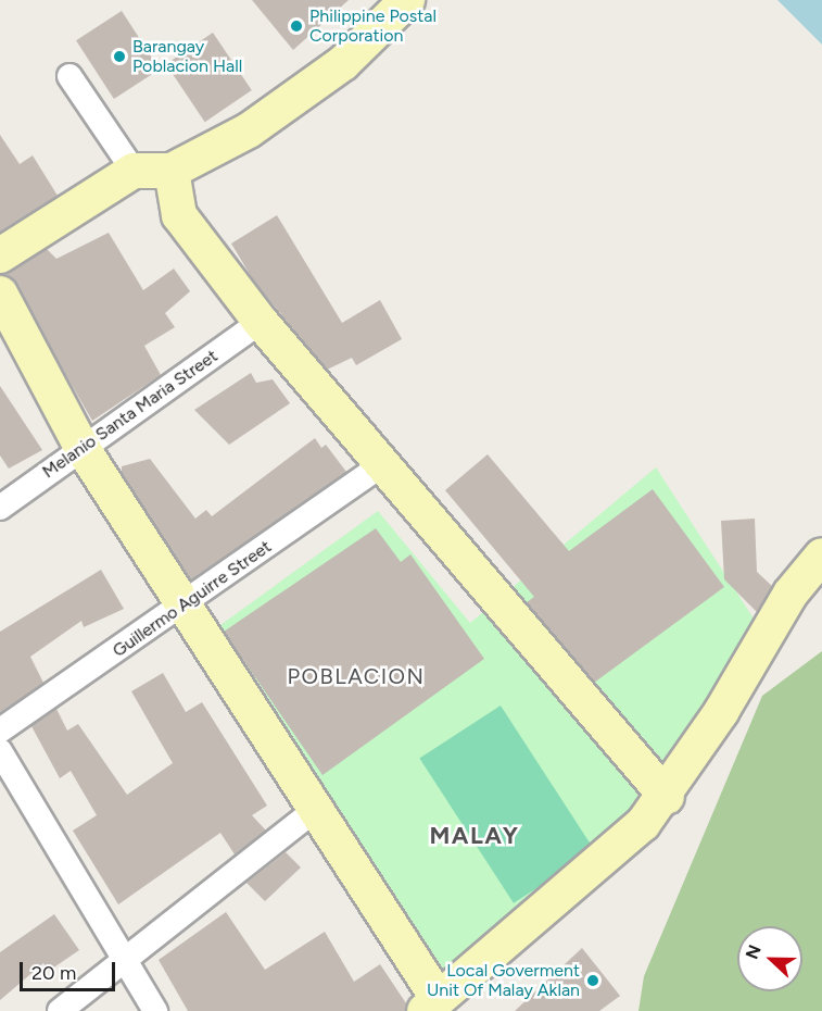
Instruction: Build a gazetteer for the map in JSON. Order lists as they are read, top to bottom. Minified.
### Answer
{"streets":{"street":["Melanio Santa Maria Street","Guillermo Aguirre Street"]},"districts":["POBLACION","MALAY"],"places":["Philippine Postal Corporation","Barangay Poblacion Hall","Local Goverment Unit Of Malay Aklan"],"scale_bar":"20 m","north":"left"}
